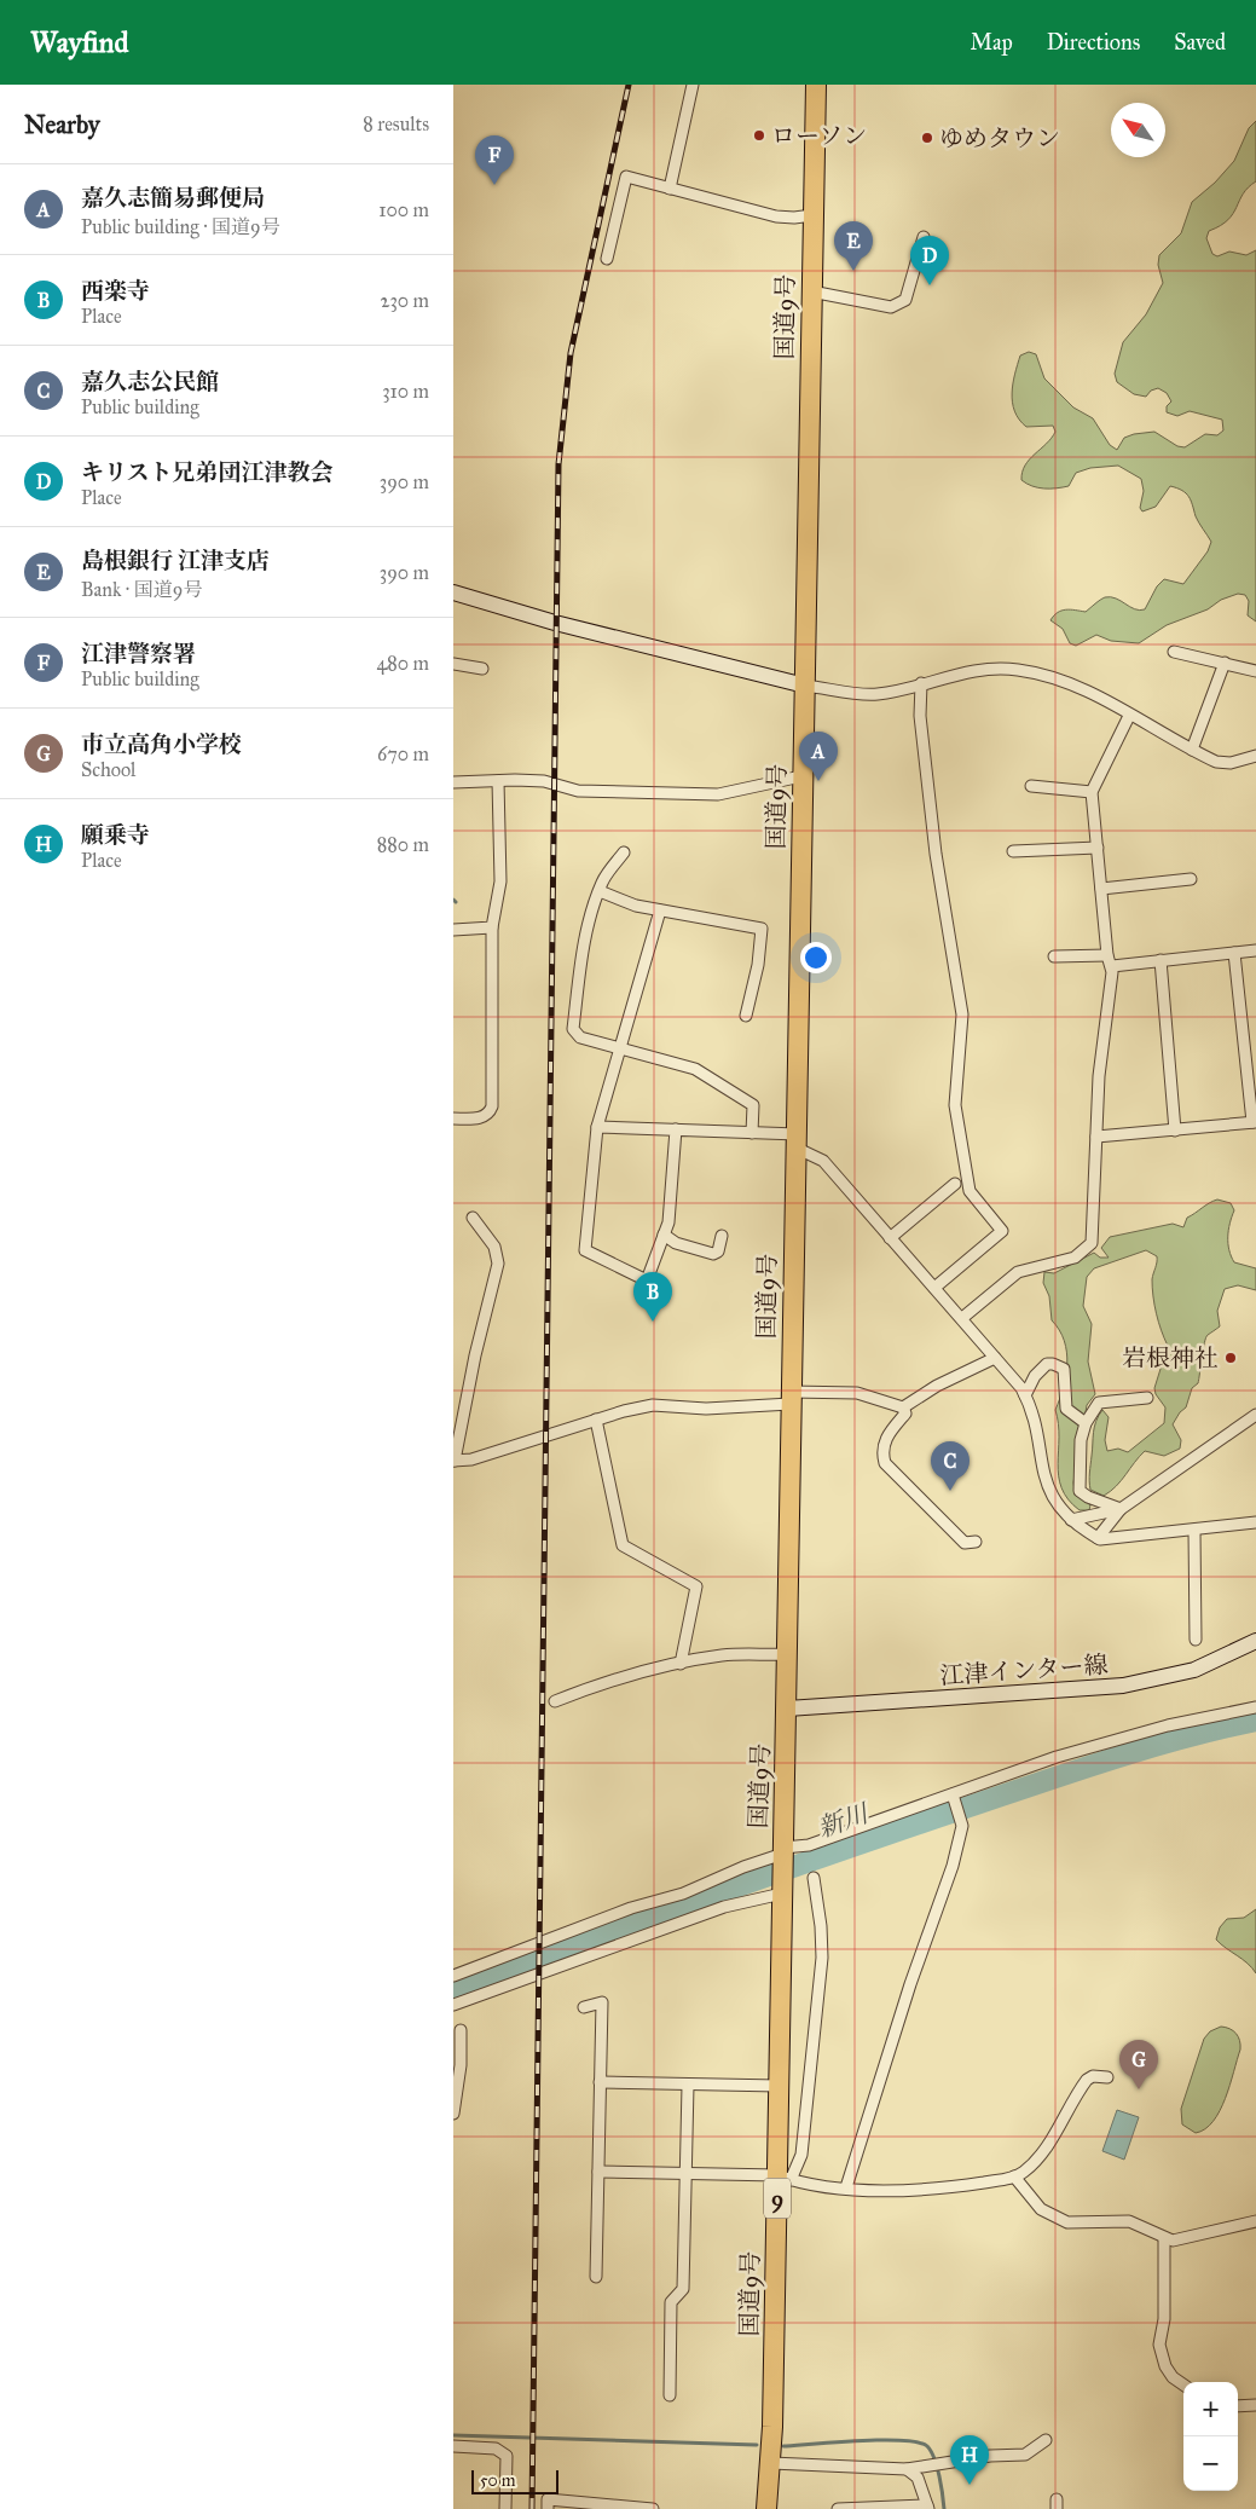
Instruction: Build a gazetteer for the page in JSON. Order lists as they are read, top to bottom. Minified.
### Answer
{"streets":{"highway":["国道9号","9"],"main road":["江津インター線"]},"crossings":[["国道9号","江津インター線"]],"water":["新川"],"places":["ローソン","ゆめタウン","岩根神社"],"scale_bar":"50 m","north":"top left","page":{"header":"Wayfind","nav":["Map","Directions","Saved"],"heading":["Nearby","8 results"],"pins":["F","E","D","A","B","C","G","H"],"list":[{"mark":"A","name":"嘉久志簡易郵便局","note":"Public building · 国道9号","value":"100 m"},{"mark":"B","name":"西楽寺","note":"Place","value":"230 m"},{"mark":"C","name":"嘉久志公民館","note":"Public building","value":"310 m"},{"mark":"D","name":"キリスト兄弟団江津教会","note":"Place","value":"390 m"},{"mark":"E","name":"島根銀行 江津支店","note":"Bank · 国道9号","value":"390 m"},{"mark":"F","name":"江津警察署","note":"Public building","value":"480 m"},{"mark":"G","name":"市立高角小学校","note":"School","value":"670 m"},{"mark":"H","name":"願乗寺","note":"Place","value":"880 m"}],"map_buttons":["+","−"],"scale":"50 m"}}
